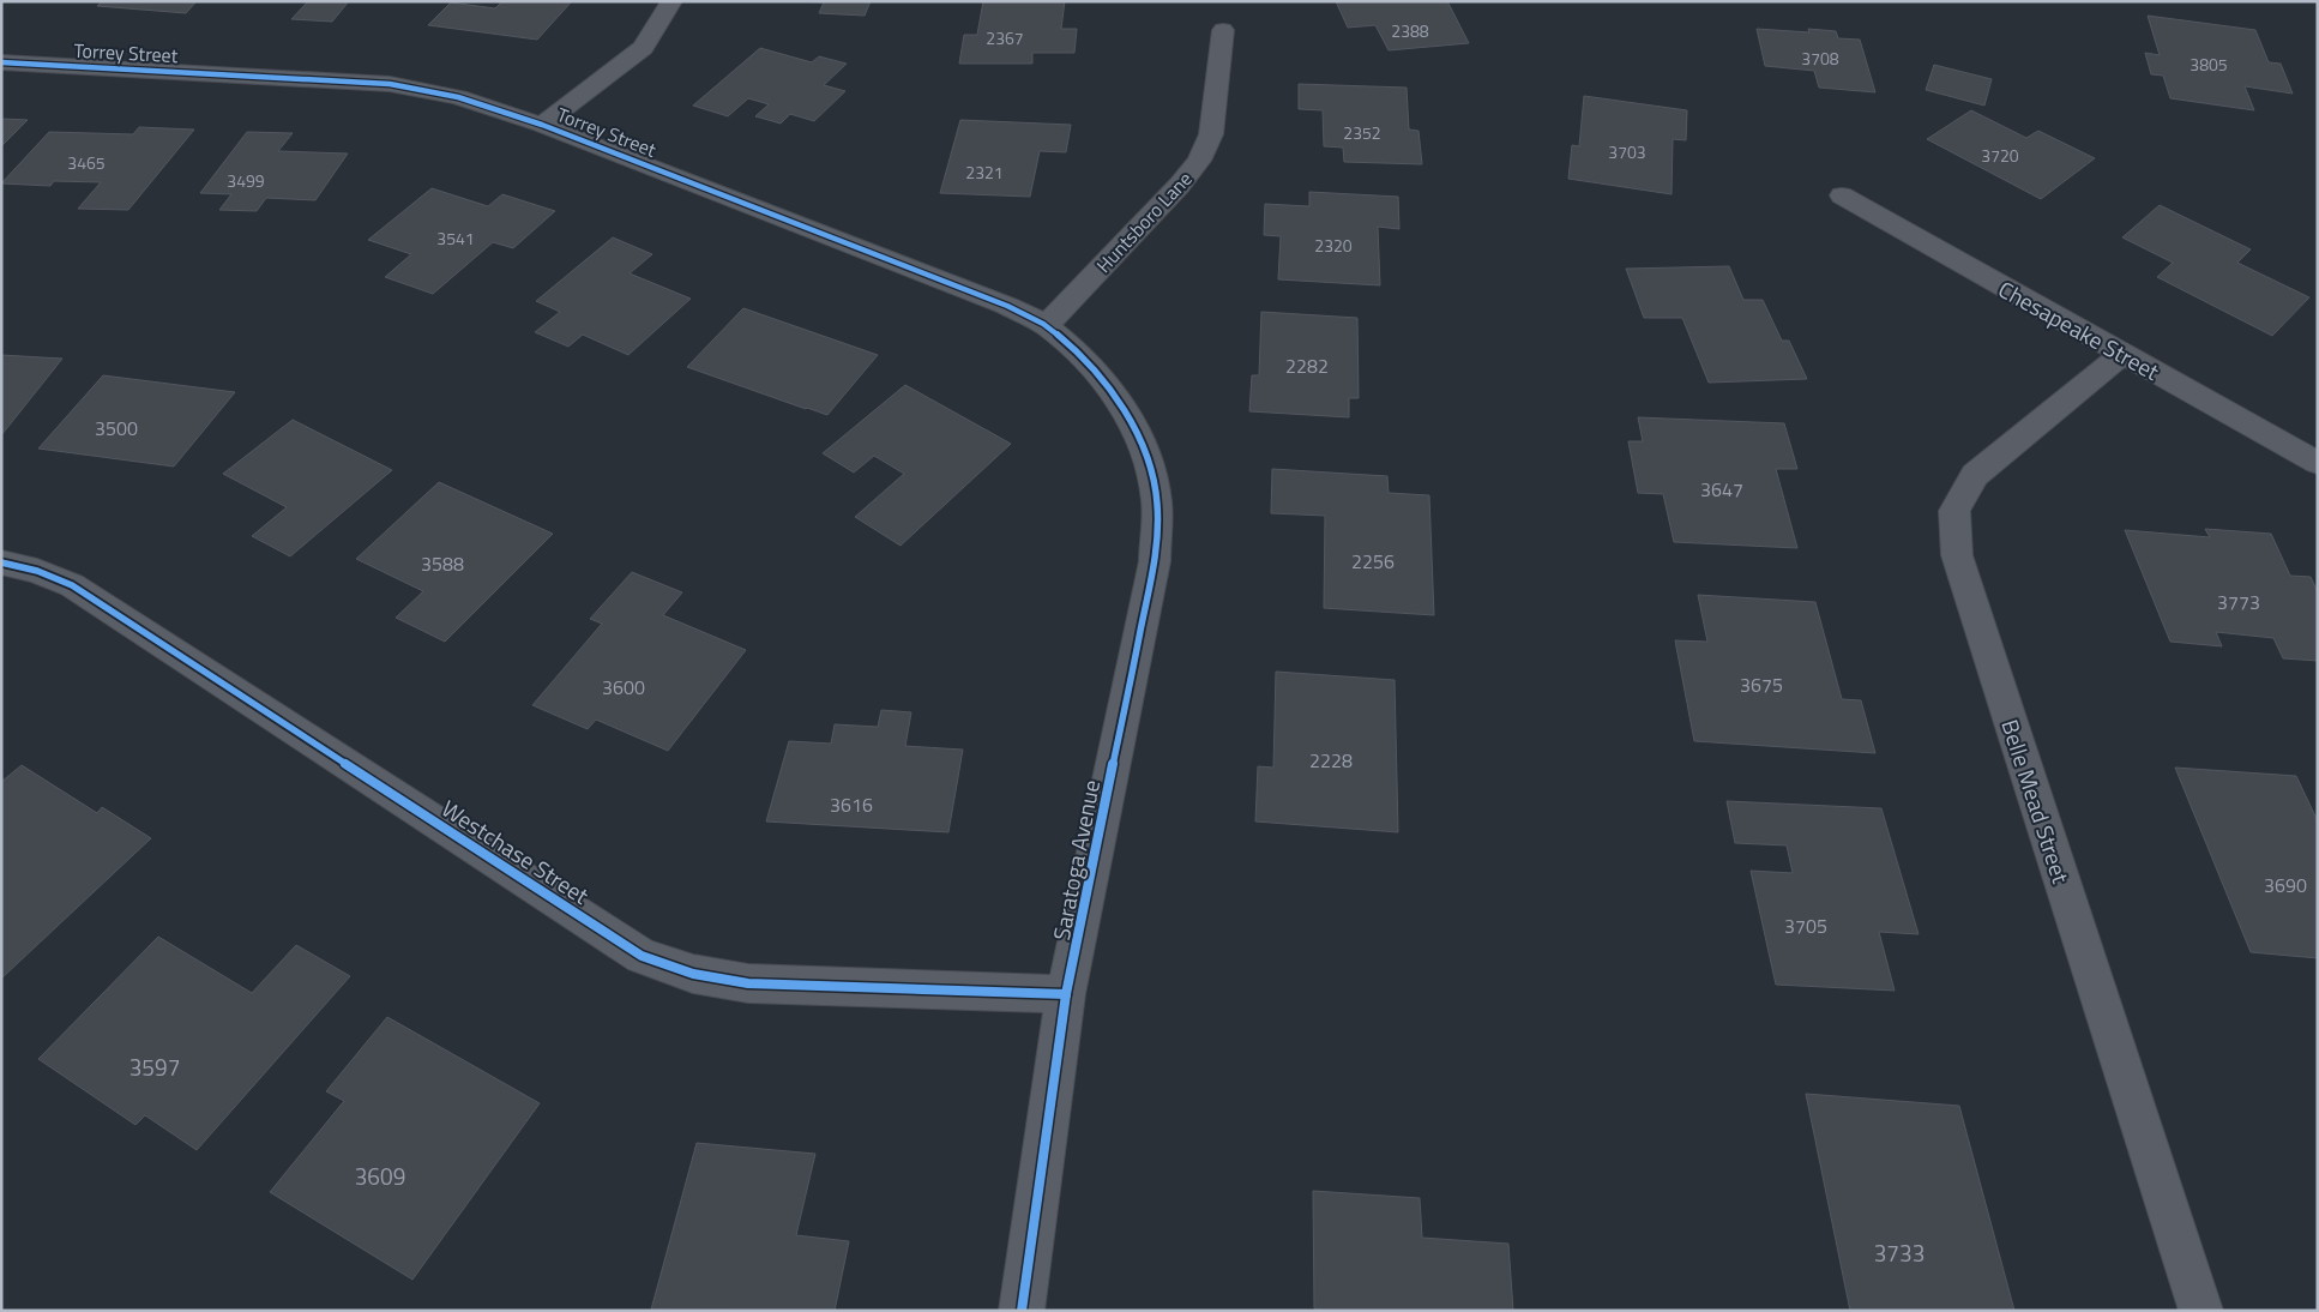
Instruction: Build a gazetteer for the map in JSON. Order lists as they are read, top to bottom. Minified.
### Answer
{"streets":{"street":["Torrey Street","Huntsboro Lane","Chesapeake Street","Belle Mead Street","Westchase Street","Saratoga Avenue"]},"crossings":[["Torrey Street","Huntsboro Lane"],["Torrey Street","Saratoga Avenue"],["Chesapeake Street","Belle Mead Street"],["Westchase Street","Saratoga Avenue"]],"house_numbers":["2388","2367","3708","3805","2352","3703","3720","3465","2321","3499","3541","2320","2282","3500","3647","2256","3588","3773","3675","3600","2228","3616","3690","3705","3597","3609","3733"]}
